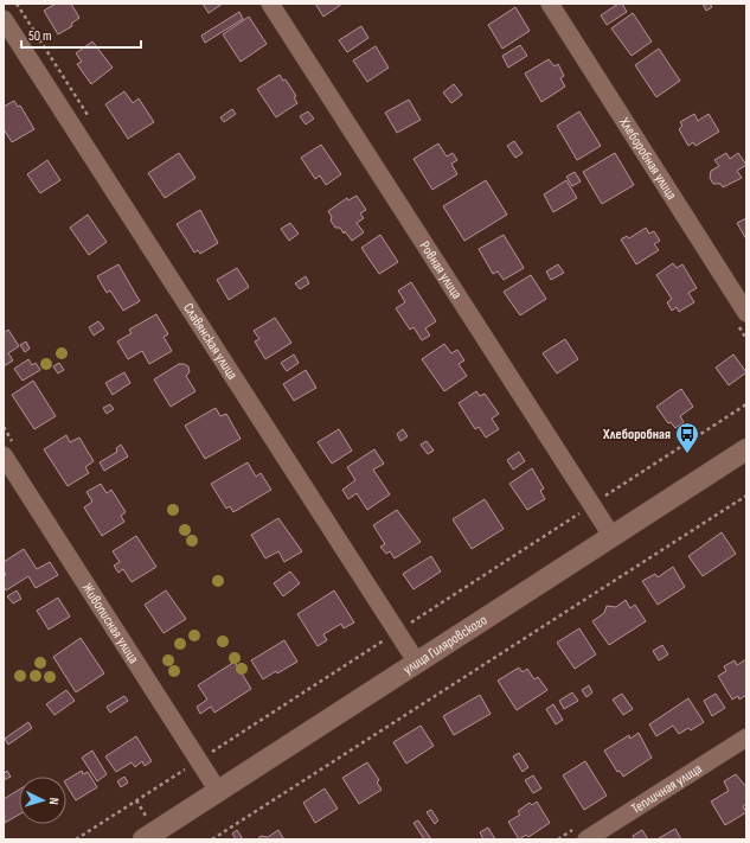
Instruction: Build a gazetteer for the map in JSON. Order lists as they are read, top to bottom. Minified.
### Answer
{"streets":{"street":["Хлеборобная улица","Ровная улица","Славянская улица","Живописная улица","улица Гиляровского","Тепличная улица"]},"crossings":[["Ровная улица","улица Гиляровского"],["Славянская улица","улица Гиляровского"],["Живописная улица","улица Гиляровского"]],"places":{"bus stop":["Хлеборобная"]},"scale_bar":"50 m","north":"right"}
